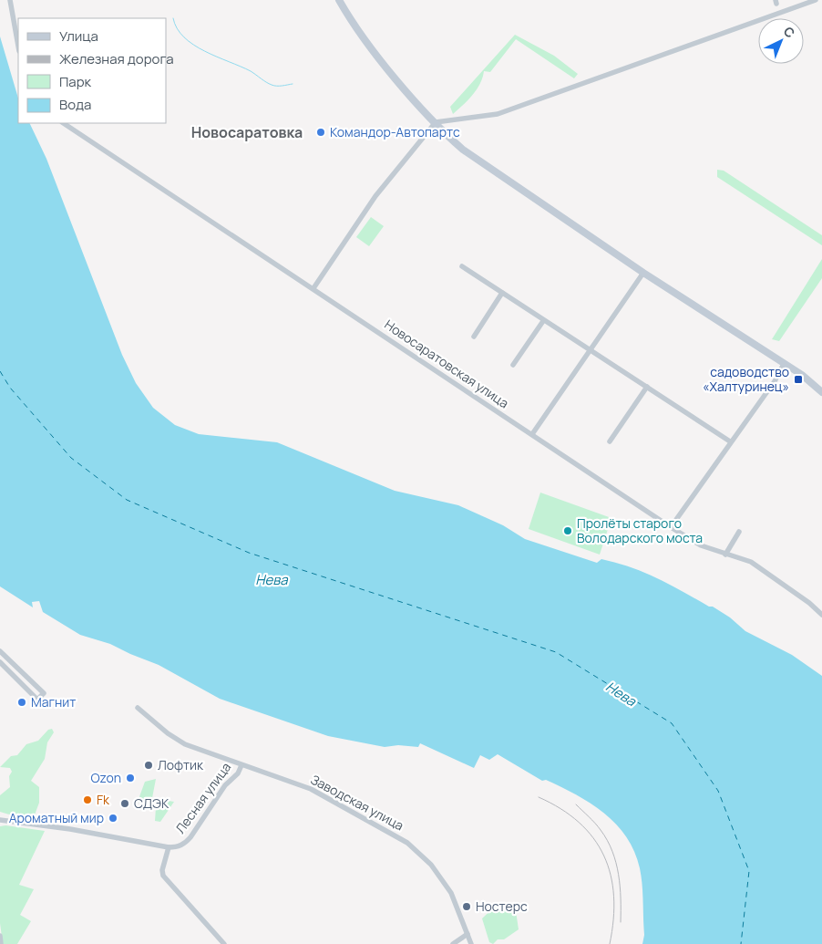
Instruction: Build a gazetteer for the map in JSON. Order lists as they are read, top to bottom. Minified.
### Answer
{"streets":{"street":["Новосаратовская улица","Лесная улица","Заводская улица"]},"crossings":[["Лесная улица","Заводская улица"]],"districts":["Новосаратовка"],"water":["Нева"],"places":{"other":["Командор-Автопартс","Пролёты старого Володарского моста","Магнит","Лофтик","Ozon","Fk","СДЭК","Ароматный мир","Ностерс"],"transit":["садоводство «Халтуринец»"]},"legend":["Улица","Железная дорога","Парк","Вода"],"north":"top right"}
